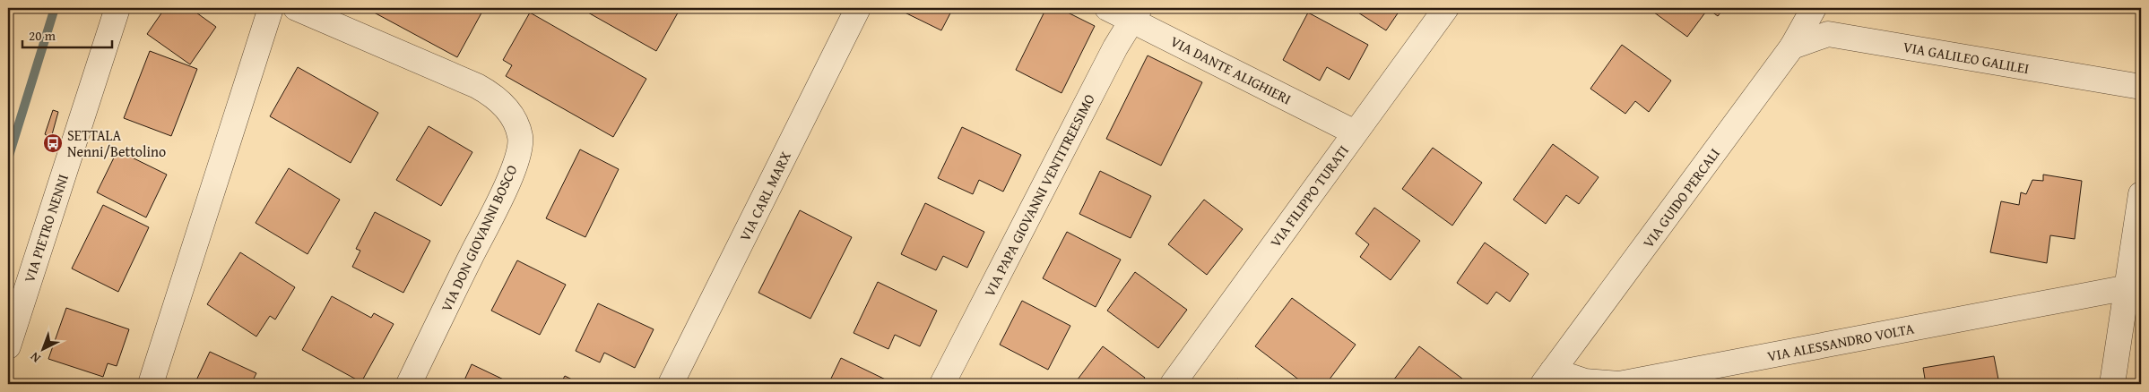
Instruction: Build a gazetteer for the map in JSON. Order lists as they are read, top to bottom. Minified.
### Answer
{"streets":{"street":["VIA GALILEO GALILEI","VIA DANTE ALIGHIERI","VIA PAPA GIOVANNI VENTITREESIMO","VIA CARL MARX","VIA FILIPPO TURATI","VIA GUIDO PERCALI","VIA PIETRO NENNI","VIA DON GIOVANNI BOSCO","VIA ALESSANDRO VOLTA"]},"crossings":[["VIA GALILEO GALILEI","VIA GUIDO PERCALI"],["VIA DANTE ALIGHIERI","VIA PAPA GIOVANNI VENTITREESIMO"],["VIA DANTE ALIGHIERI","VIA FILIPPO TURATI"],["VIA GUIDO PERCALI","VIA ALESSANDRO VOLTA"]],"places":{"bus stop":["SETTALA Nenni/Bettolino"]},"scale_bar":"20 m","north":"bottom left"}
